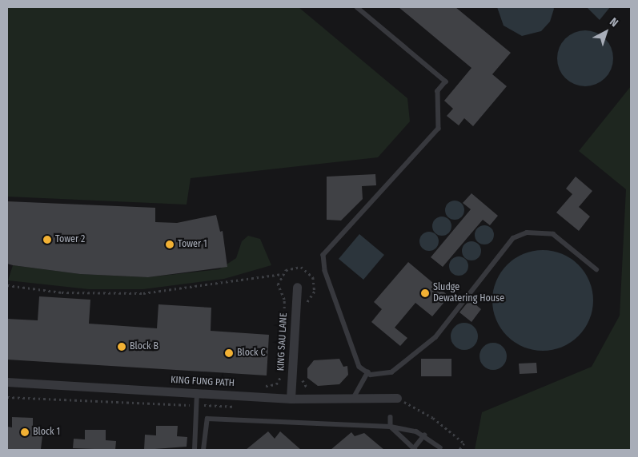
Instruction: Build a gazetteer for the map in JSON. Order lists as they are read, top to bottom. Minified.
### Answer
{"streets":{"street":["KING SAU LANE","KING FUNG PATH"]},"crossings":[["KING SAU LANE","KING FUNG PATH"]],"places":["Tower 2","Tower 1","Sludge Dewatering House","Block B","Block C","Block 1"],"north":"top right"}
